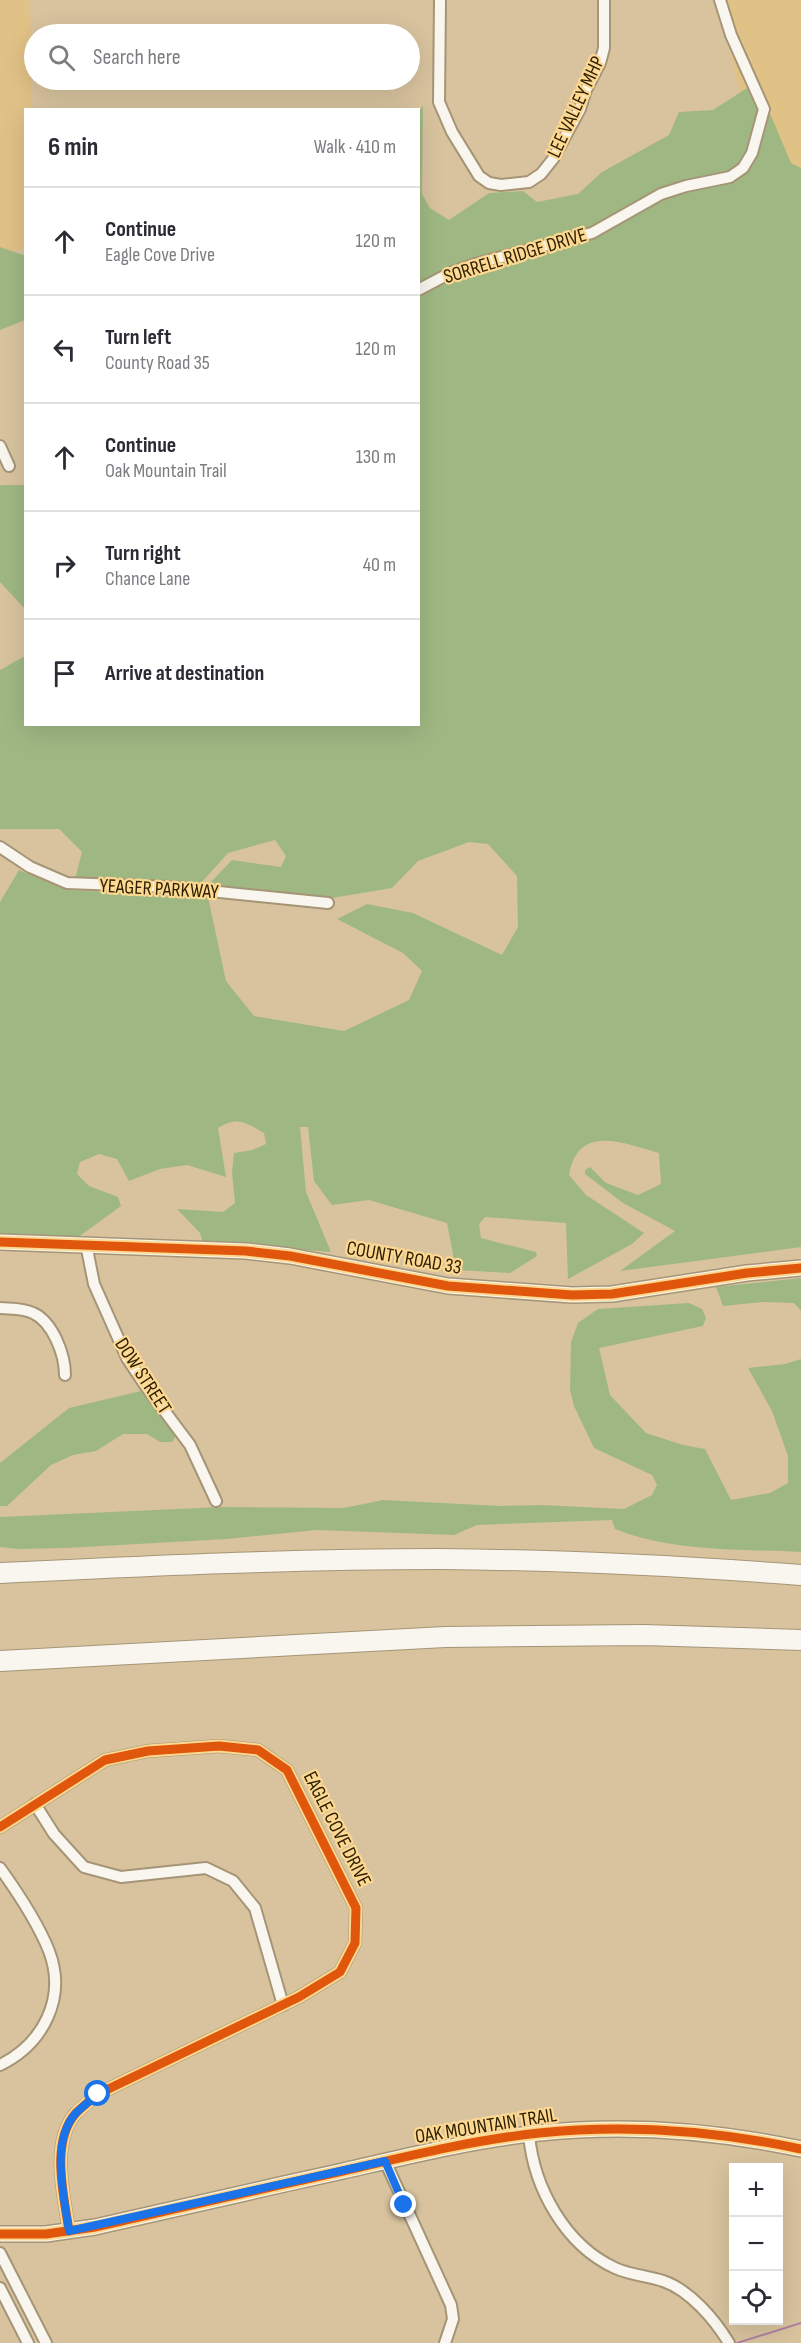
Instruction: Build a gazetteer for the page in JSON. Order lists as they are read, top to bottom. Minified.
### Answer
{"streets":{"street":["LEE VALLEY MHP","SORRELL RIDGE DRIVE","YEAGER PARKWAY","COUNTY ROAD 33","DOW STREET","EAGLE COVE DRIVE","OAK MOUNTAIN TRAIL"]},"crossings":[["COUNTY ROAD 33","DOW STREET"],["EAGLE COVE DRIVE","OAK MOUNTAIN TRAIL"]],"page":{"search":"Search here","heading":["6 min","Walk · 410 m"],"list":[["Continue","Eagle Cove Drive","120 m"],["Turn left","County Road 35","120 m"],["Continue","Oak Mountain Trail","130 m"],["Turn right","Chance Lane","40 m"],"Arrive at destination"],"map_buttons":["+","−"]}}
